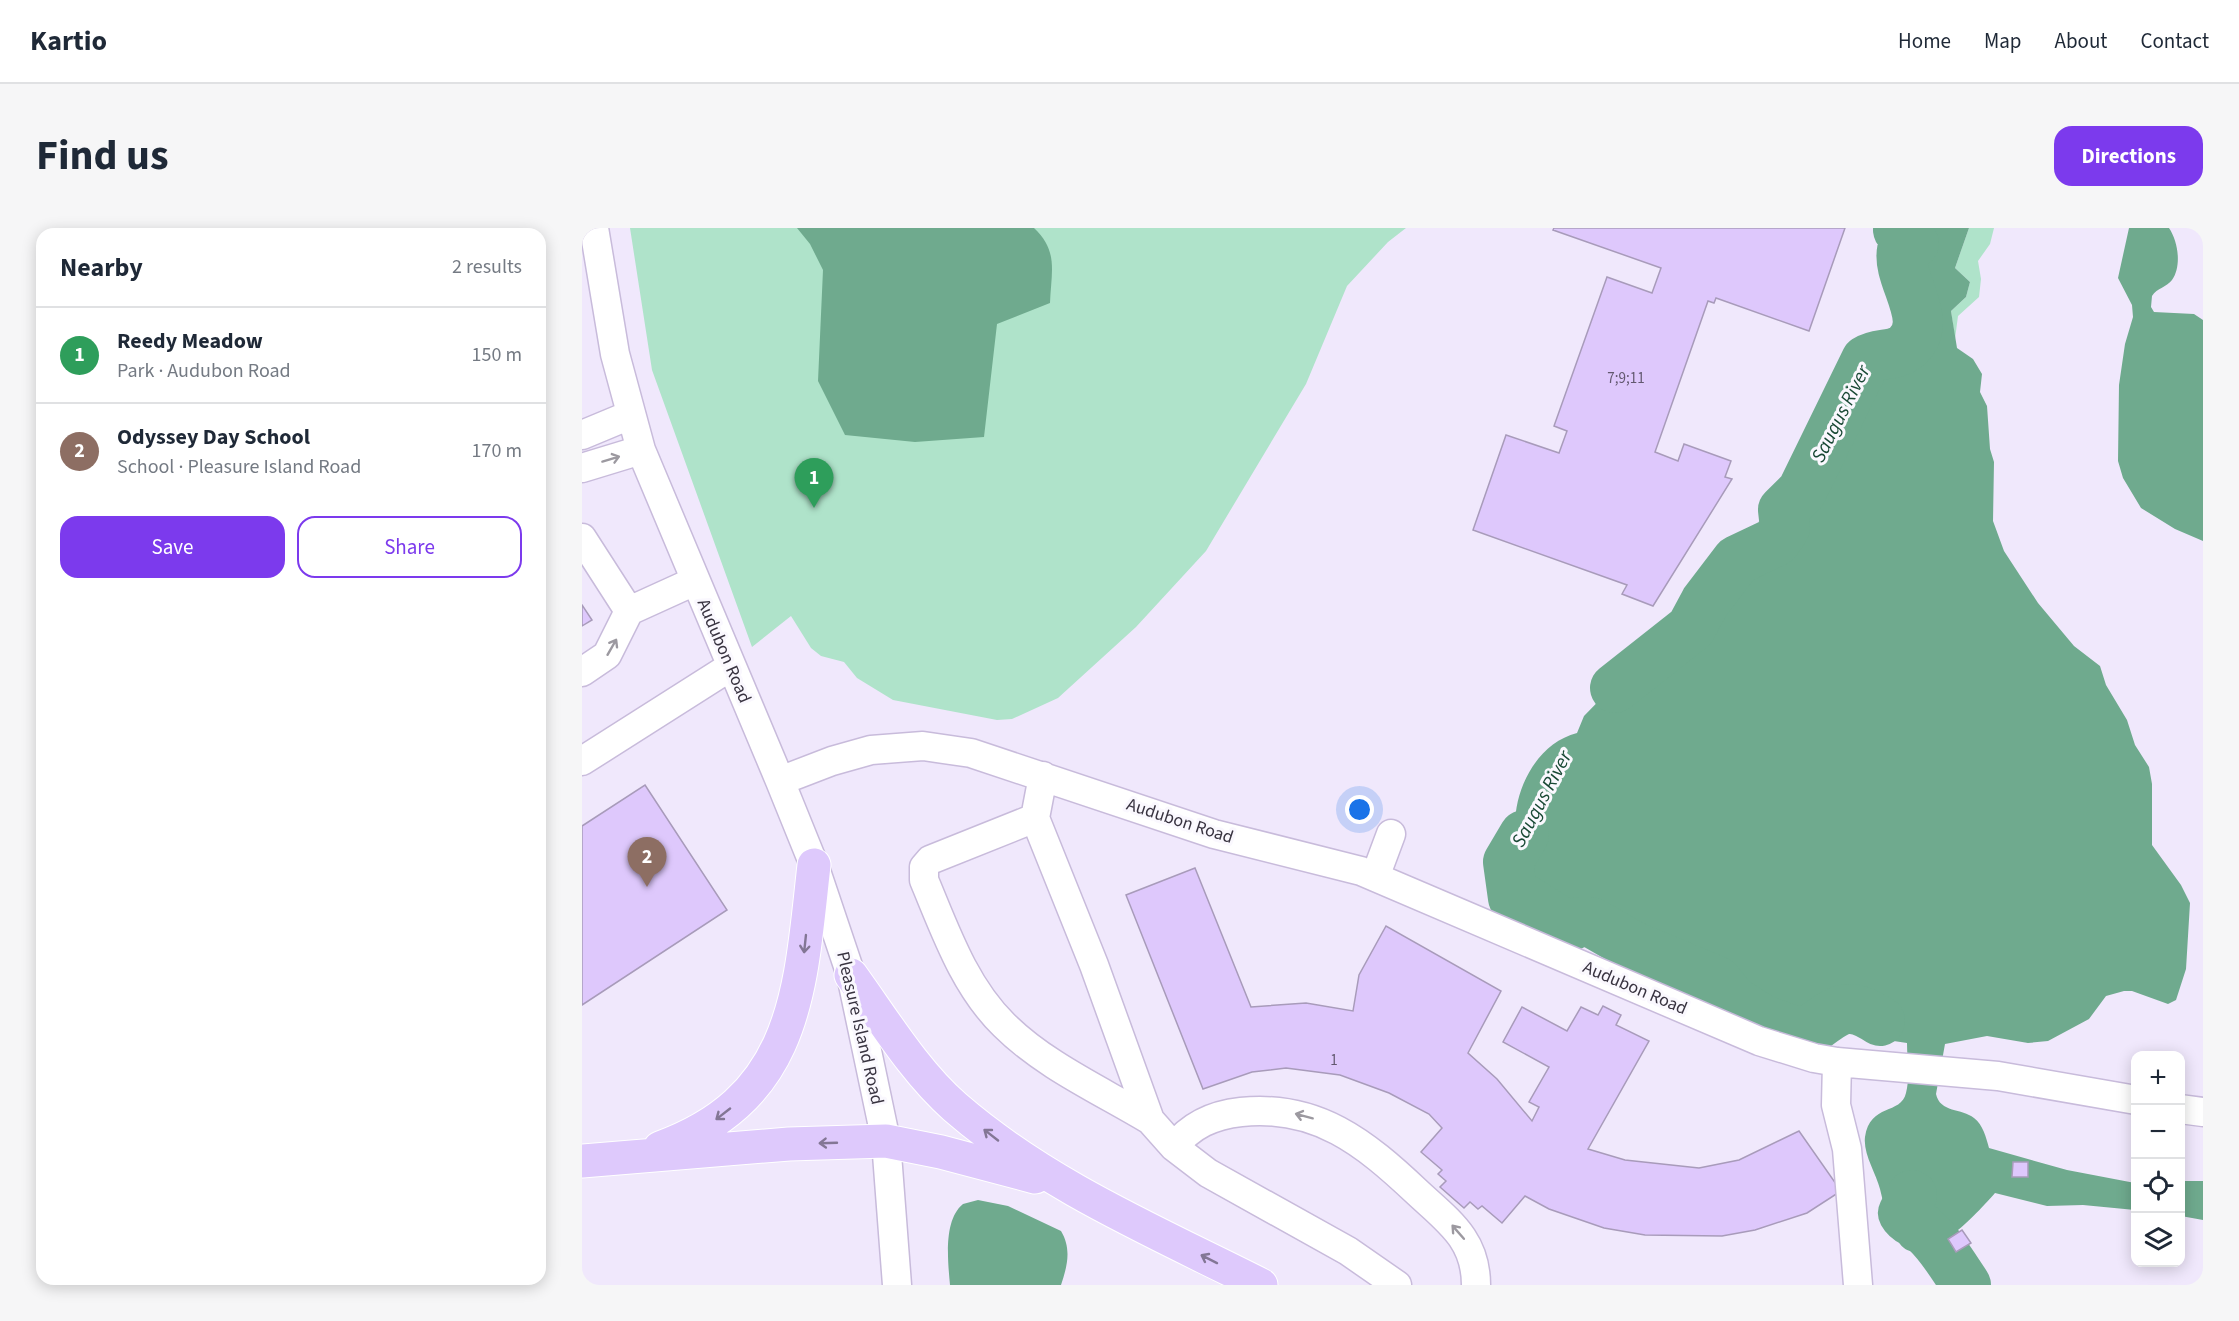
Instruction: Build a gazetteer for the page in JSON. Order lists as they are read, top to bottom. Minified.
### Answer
{"streets":{"street":["Audubon Road","Pleasure Island Road"]},"crossings":[["Audubon Road","Pleasure Island Road"]],"water":["Saugus River"],"house_numbers":["7;9;11","1"],"page":{"header":"Kartio","nav":["Home","Map","About","Contact"],"title":"Find us","buttons":["Directions",["Save","Share"]],"heading":["Nearby","2 results"],"list":[{"mark":"1","name":"Reedy Meadow","note":"Park · Audubon Road","value":"150 m"},{"mark":"2","name":"Odyssey Day School","note":"School · Pleasure Island Road","value":"170 m"}],"pins":["1","2"],"map_buttons":["+","−"]}}
